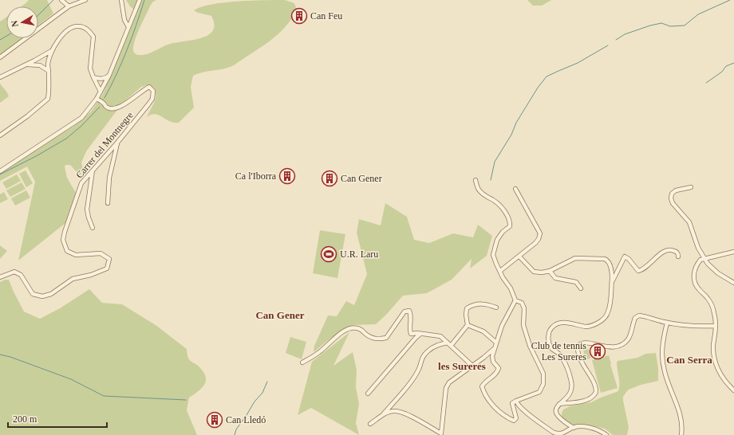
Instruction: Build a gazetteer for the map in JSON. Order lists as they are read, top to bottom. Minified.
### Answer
{"streets":{"street":["Carrer del Montnegre"]},"districts":["Can Gener","Can Serra","les Sureres"],"places":{"building":["Can Feu","Ca l'Iborra","Can Gener","Club de tennis Les Sureres","Can Lledó"],"sports":["U.R. Laru"]},"scale_bar":"200 m","north":"left"}
